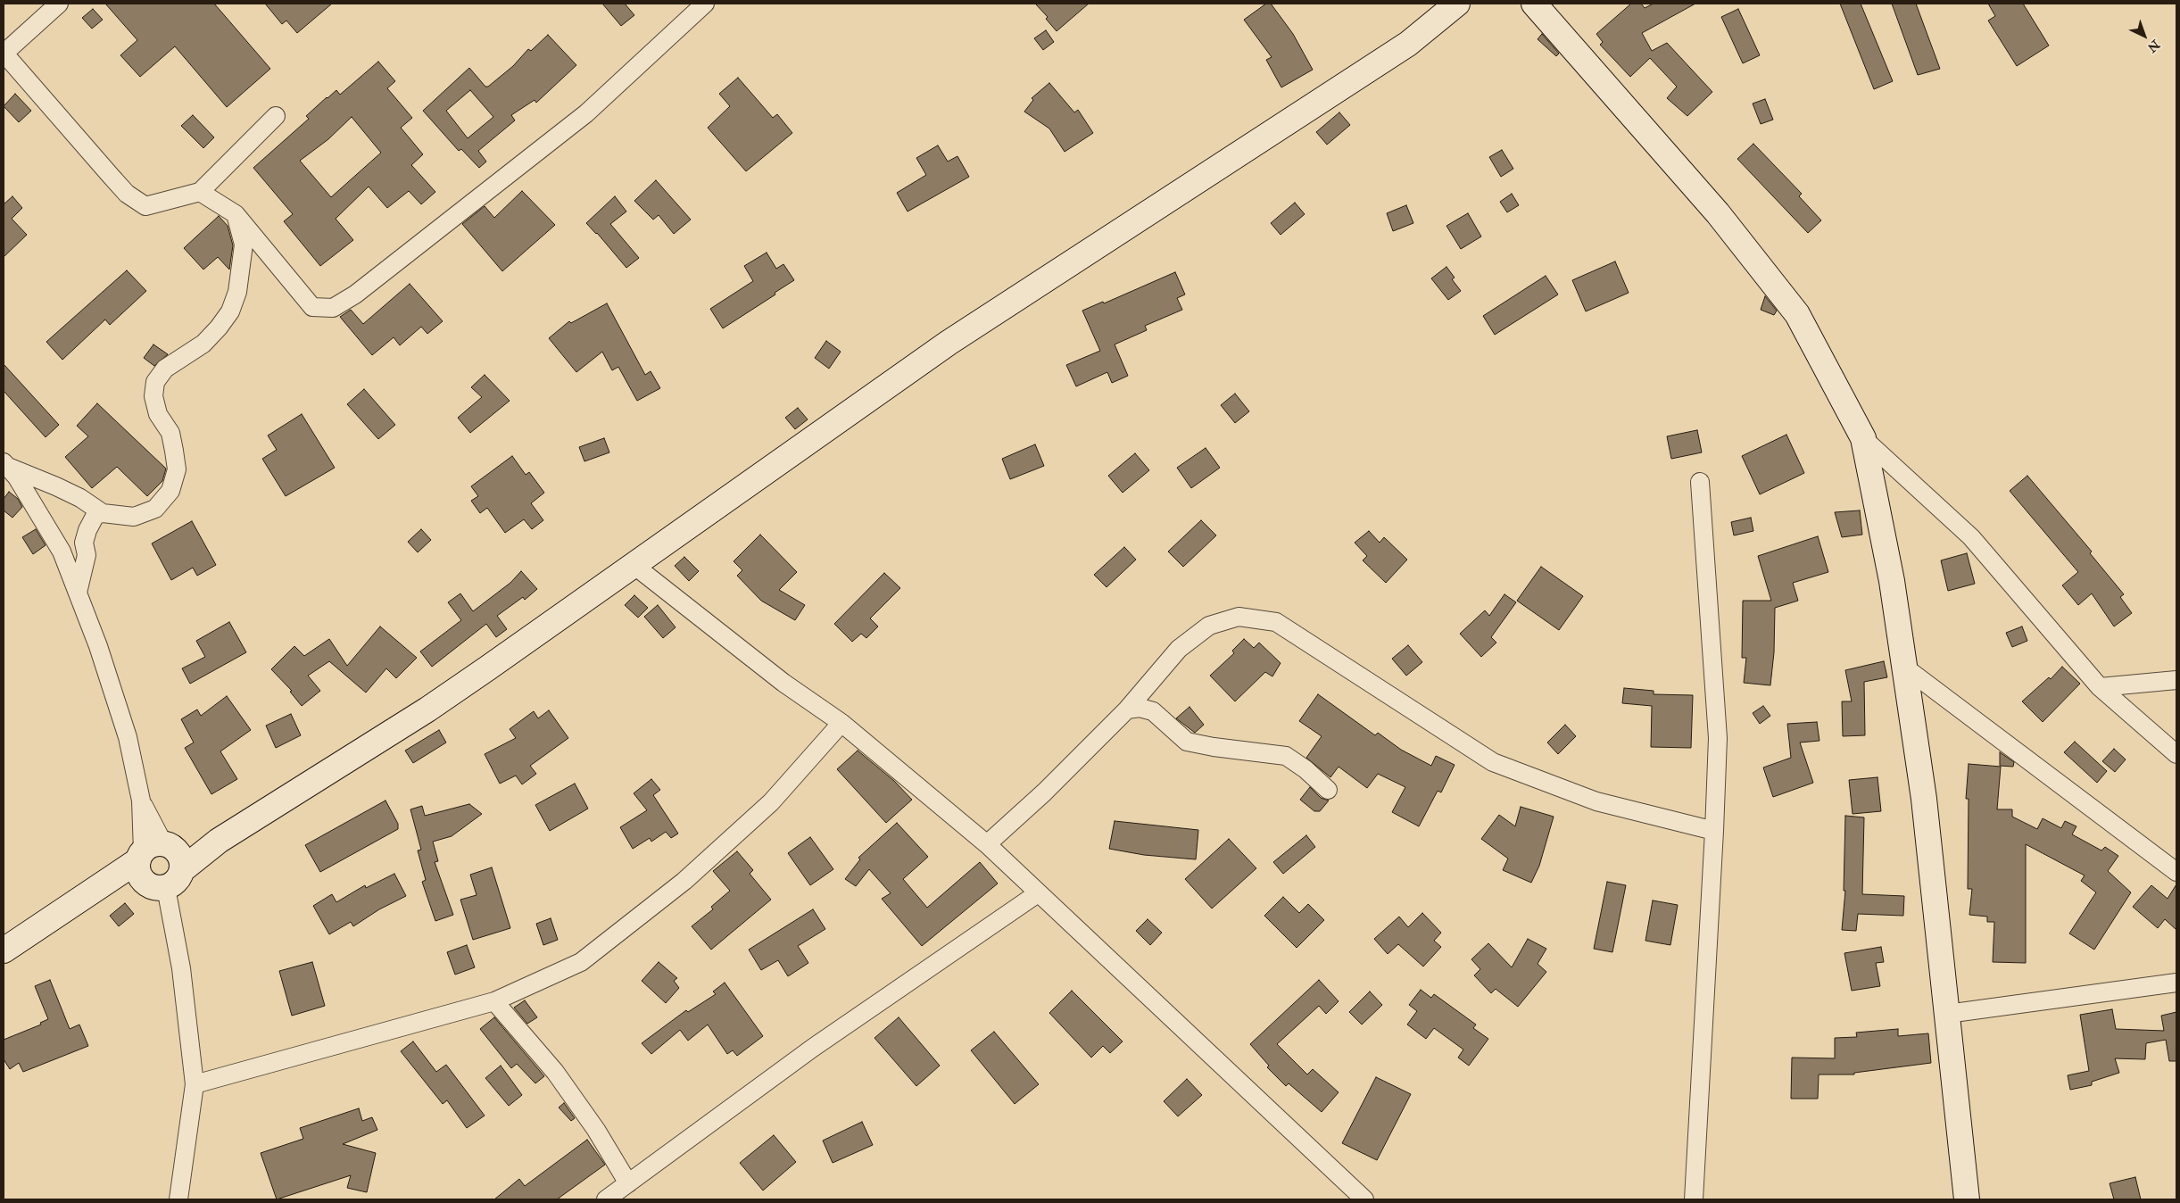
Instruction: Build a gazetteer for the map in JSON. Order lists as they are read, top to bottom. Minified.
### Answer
{"north":"bottom right"}
